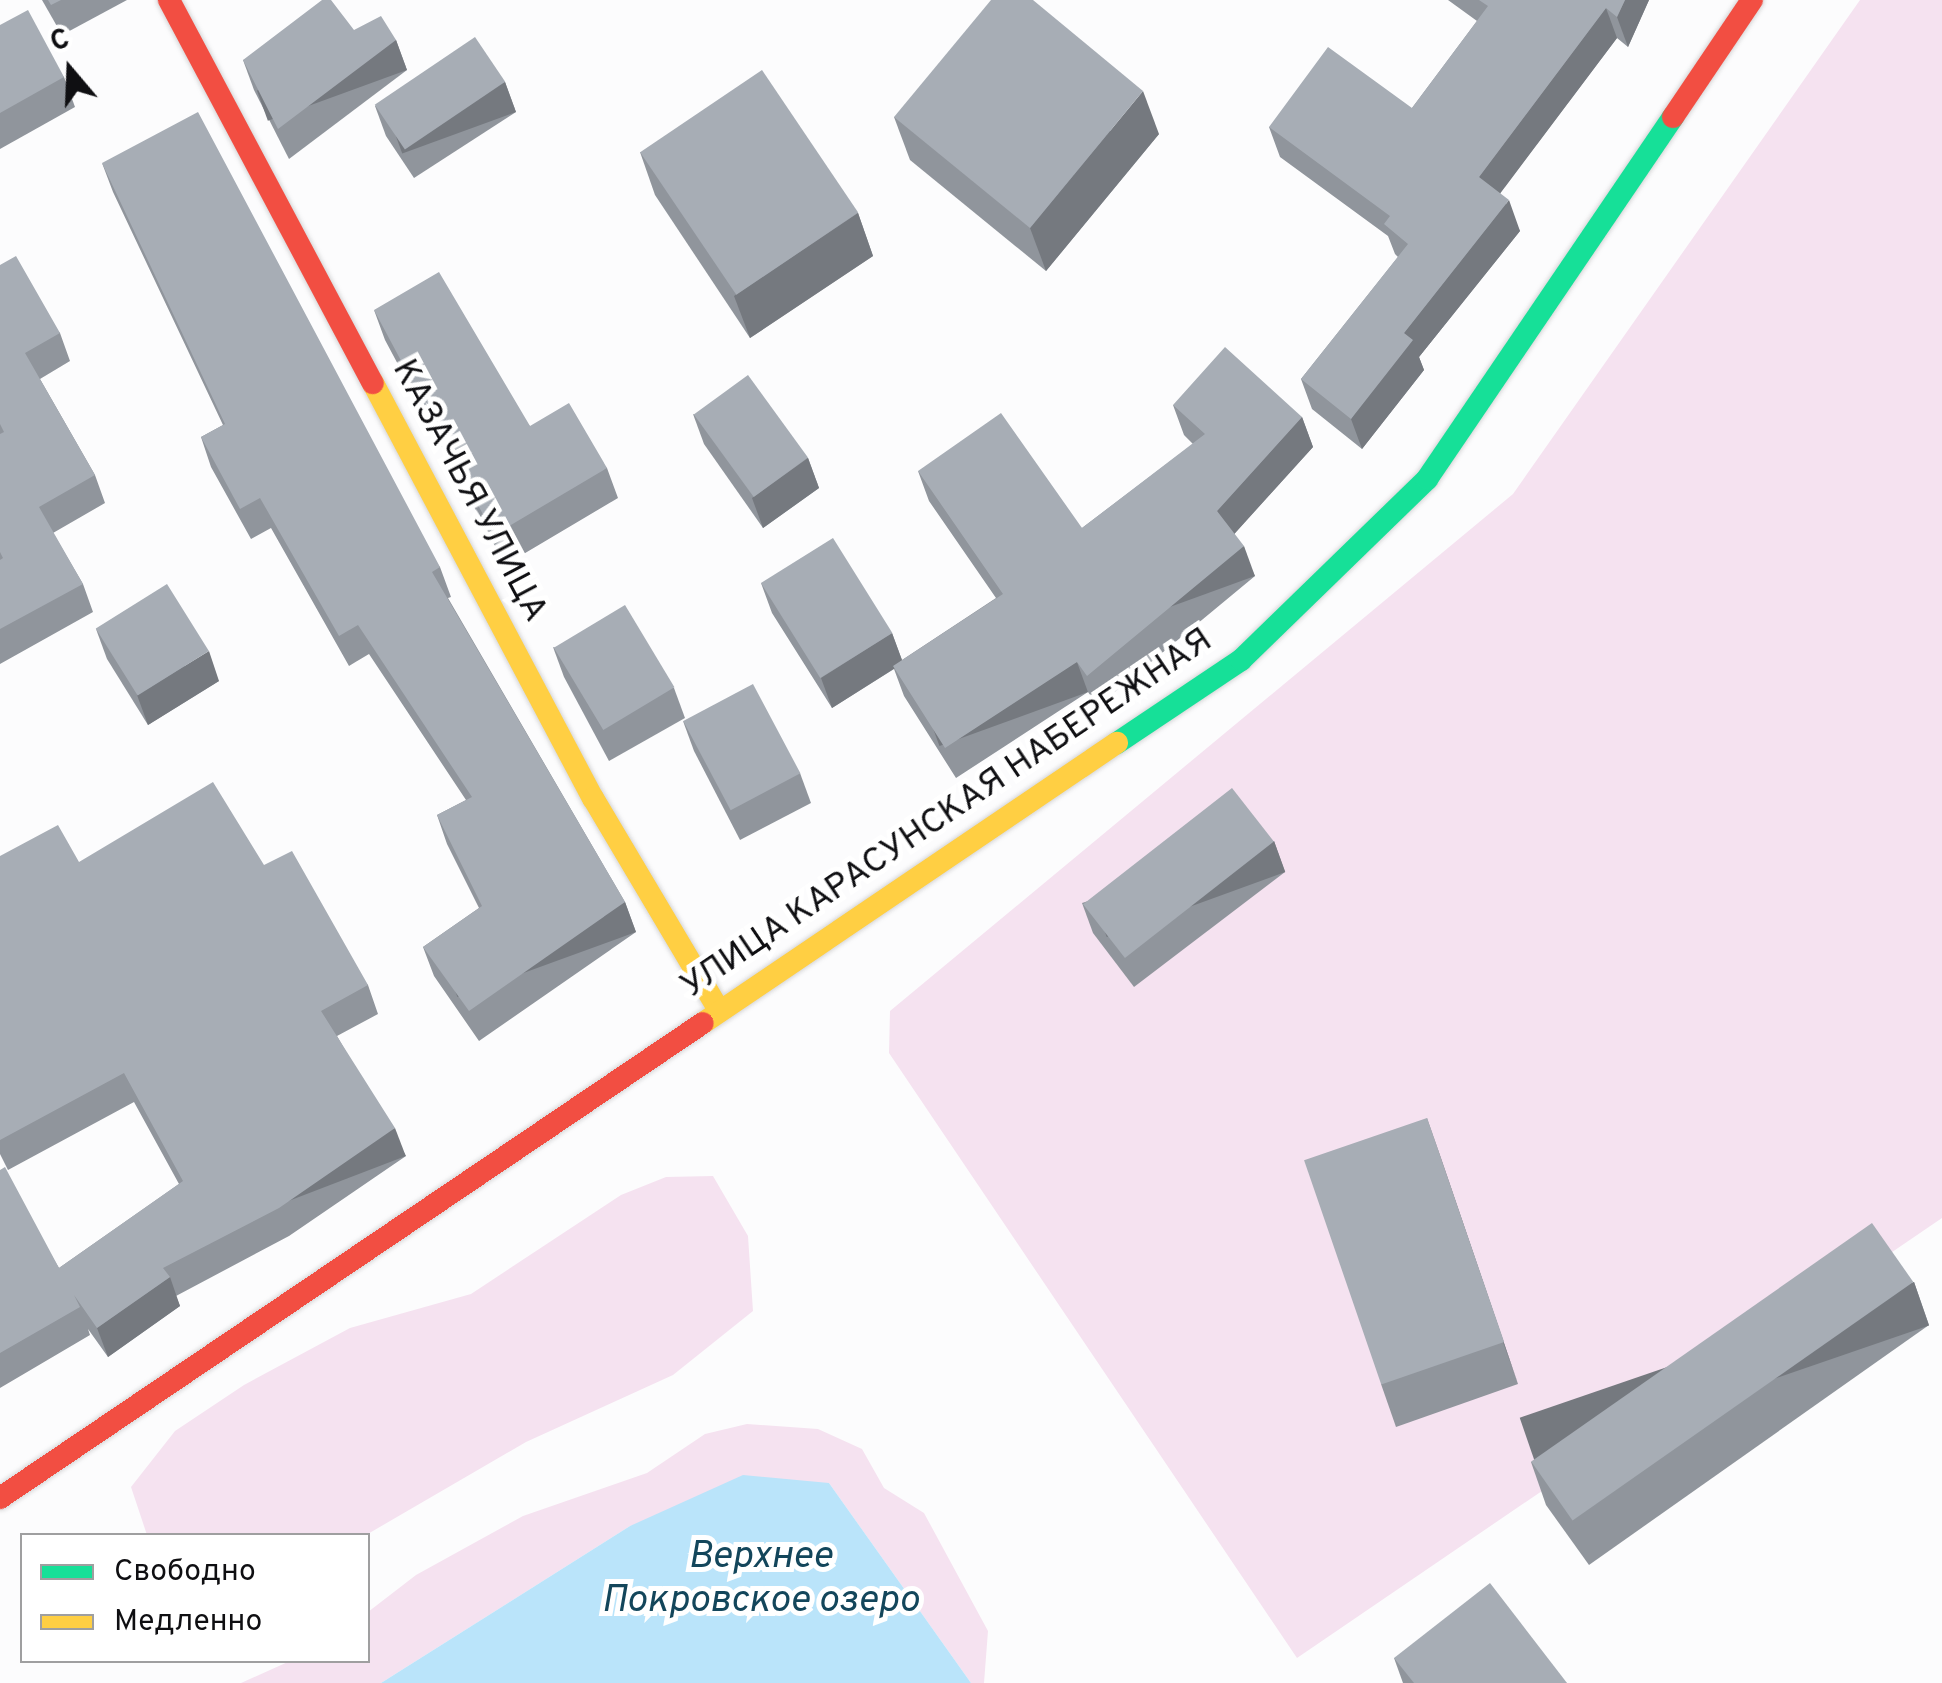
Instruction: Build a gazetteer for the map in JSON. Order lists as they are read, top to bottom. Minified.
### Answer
{"streets":{"street":["КАЗАЧЬЯ УЛИЦА","УЛИЦА КАРАСУНСКАЯ НАБЕРЕЖНАЯ"]},"crossings":[["КАЗАЧЬЯ УЛИЦА","УЛИЦА КАРАСУНСКАЯ НАБЕРЕЖНАЯ"]],"water":["Верхнее Покровское озеро"],"legend":["Свободно","Медленно"],"north":"top"}
